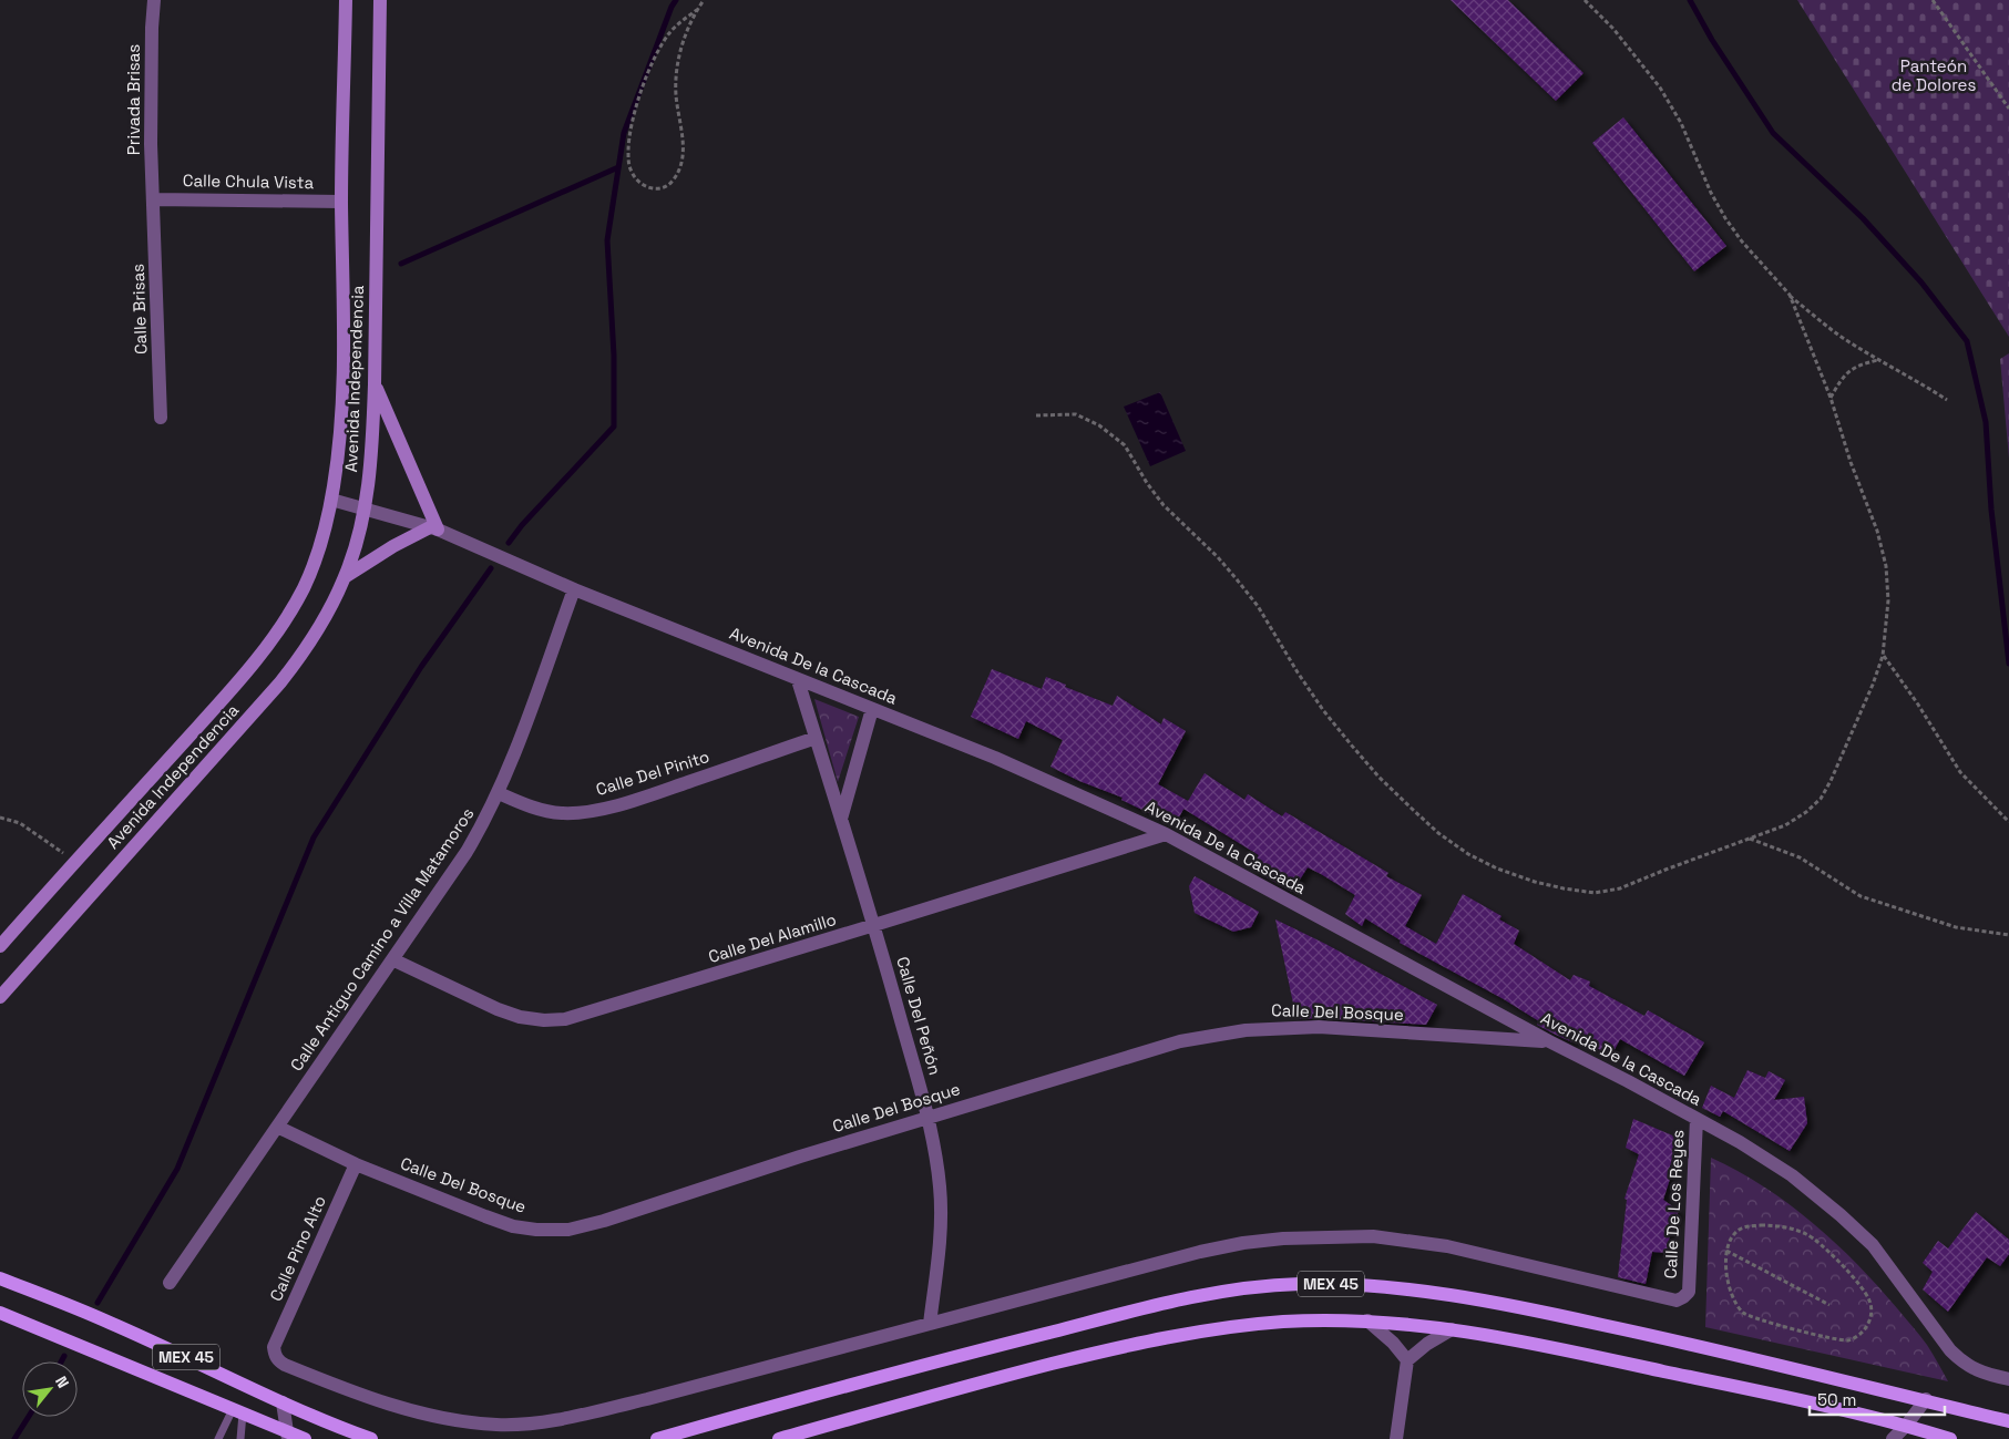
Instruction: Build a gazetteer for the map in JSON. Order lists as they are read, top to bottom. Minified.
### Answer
{"streets":{"main road":["Avenida Independencia","MEX 45"],"street":["Privada Brisas","Calle Chula Vista","Calle Brisas","Avenida De la Cascada","Calle Del Pinito","Calle Del Alamillo","Calle Antiguo Camino a Villa Matamoros","Calle Del Bosque","Calle Del Peñón","Calle De Los Reyes","Calle Pino Alto"]},"crossings":[["Privada Brisas","Calle Chula Vista"],["Privada Brisas","Calle Brisas"],["Calle Chula Vista","Calle Brisas"],["Calle Chula Vista","Avenida Independencia"],["Avenida Independencia","Avenida De la Cascada"],["Avenida De la Cascada","Calle Del Alamillo"],["Avenida De la Cascada","Calle Antiguo Camino a Villa Matamoros"],["Avenida De la Cascada","Calle Del Bosque"],["Avenida De la Cascada","Calle Del Peñón"],["Avenida De la Cascada","Calle De Los Reyes"],["Calle Del Pinito","Calle Antiguo Camino a Villa Matamoros"],["Calle Del Pinito","Calle Del Peñón"],["Calle Del Alamillo","Calle Antiguo Camino a Villa Matamoros"],["Calle Del Alamillo","Calle Del Peñón"],["Calle Antiguo Camino a Villa Matamoros","Calle Del Bosque"],["Calle Del Bosque","Calle Del Peñón"],["Calle Del Bosque","Calle Pino Alto"],["Calle Del Peñón","Calle De Los Reyes"],["Calle Del Peñón","Calle Pino Alto"],["Calle De Los Reyes","Calle Pino Alto"]],"parks":["Panteón de Dolores"],"scale_bar":"50 m","north":"top right"}
